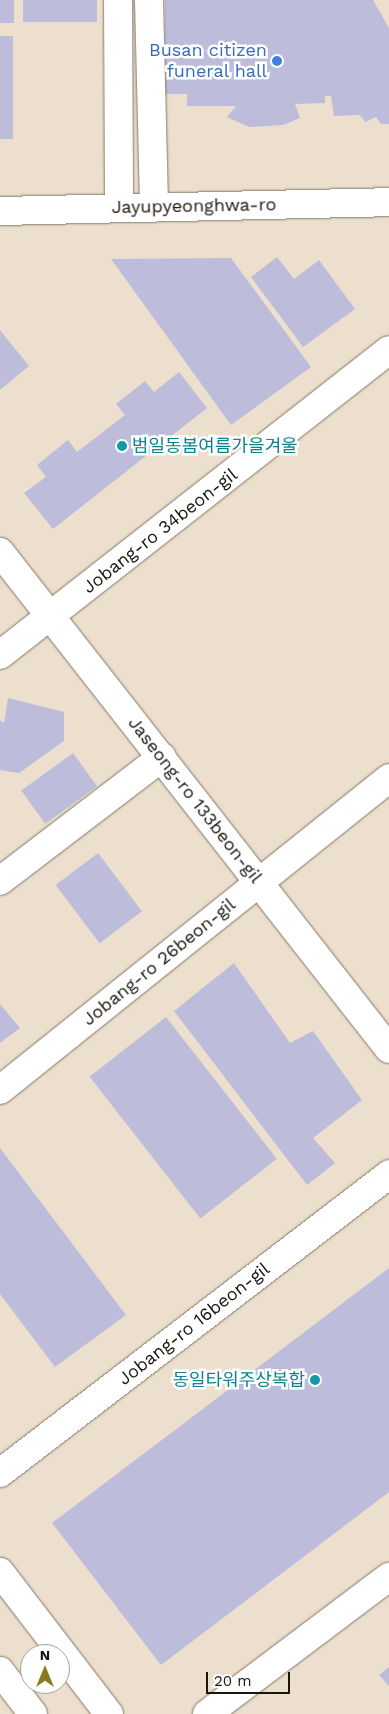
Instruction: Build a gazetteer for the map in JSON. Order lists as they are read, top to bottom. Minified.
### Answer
{"streets":{"street":["Jayupyeonghwa-ro","Jobang-ro 34beon-gil","Jaseong-ro 133beon-gil","Jobang-ro 26beon-gil","Jobang-ro 16beon-gil"]},"crossings":[["Jobang-ro 34beon-gil","Jaseong-ro 133beon-gil"],["Jaseong-ro 133beon-gil","Jobang-ro 26beon-gil"]],"places":["Busan citizen funeral hall","범일동봄여름가을겨울","동일타워주상복합"],"scale_bar":"20 m","north":"top"}
